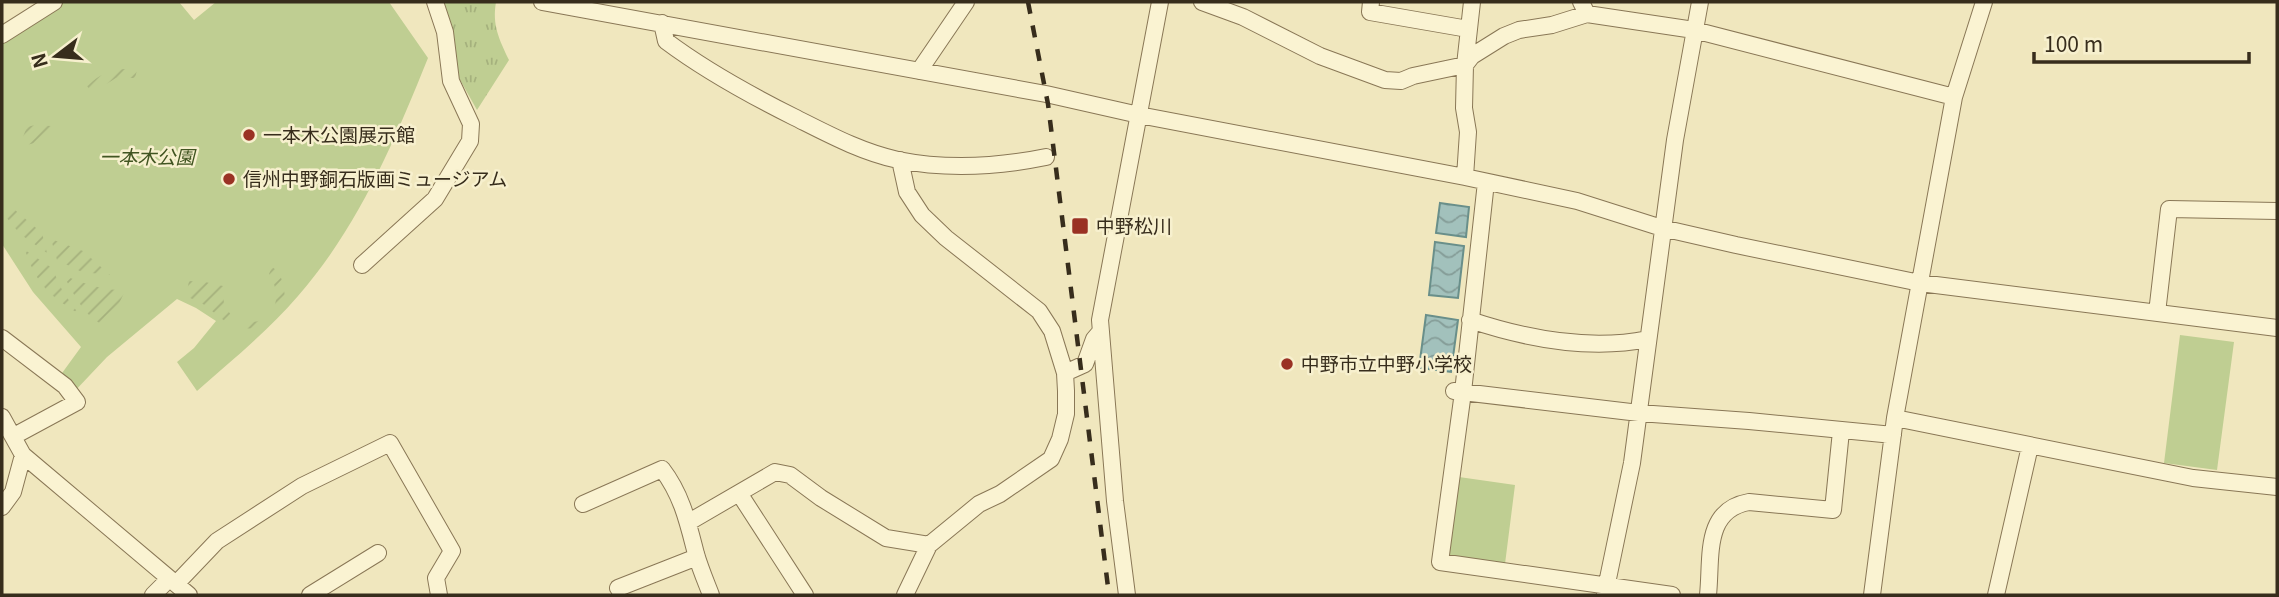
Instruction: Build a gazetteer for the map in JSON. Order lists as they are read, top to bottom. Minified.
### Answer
{"parks":["一本木公園"],"places":{"other":["一本木公園展示館","信州中野銅石版画ミュージアム","中野市立中野小学校"],"transit":["中野松川"]},"scale_bar":"100 m","north":"left"}
